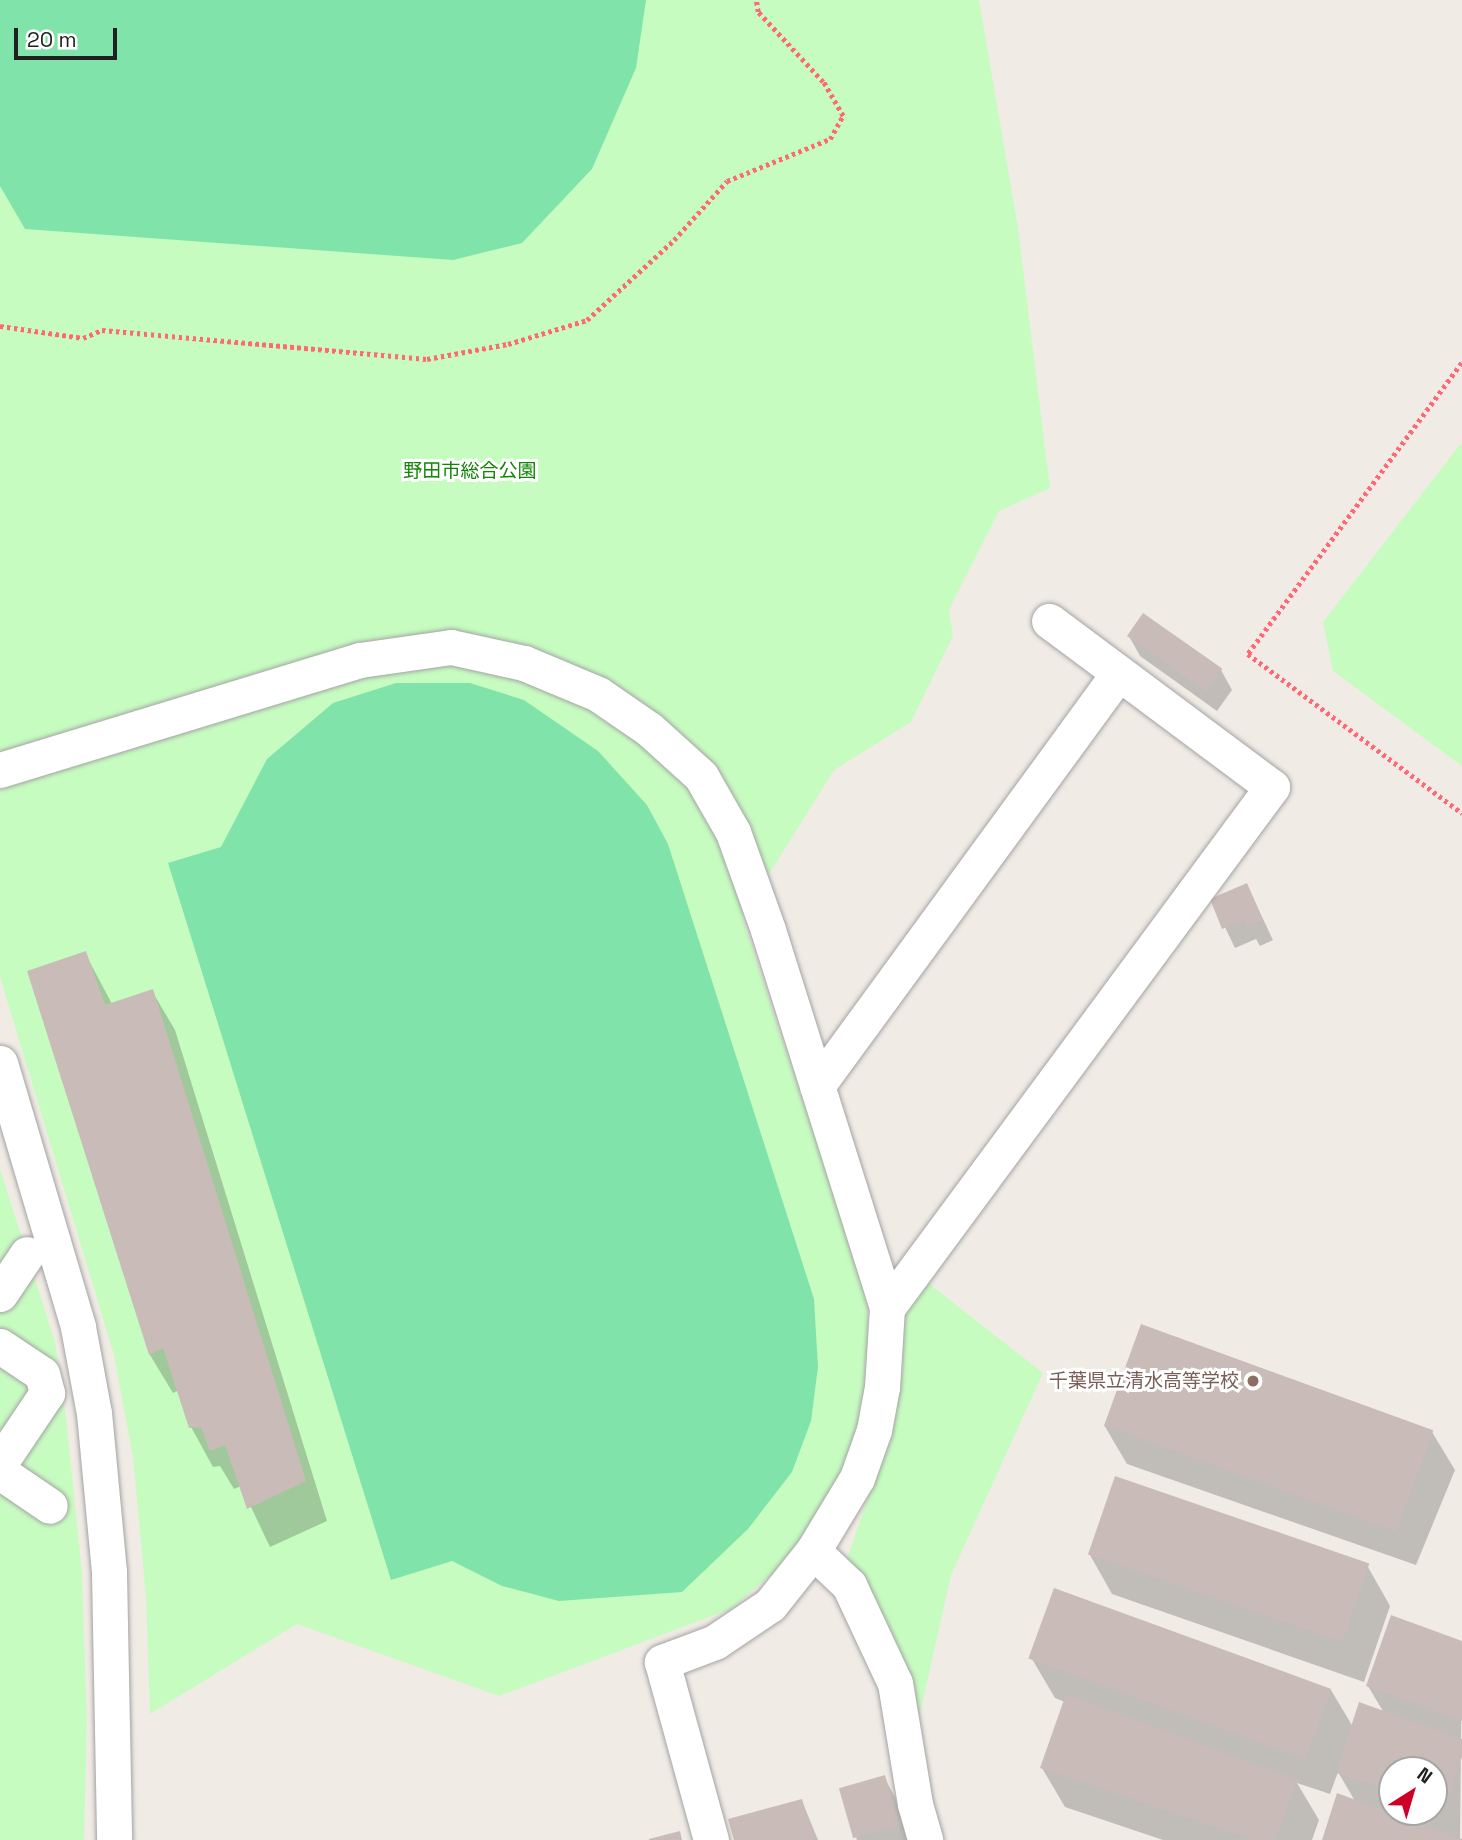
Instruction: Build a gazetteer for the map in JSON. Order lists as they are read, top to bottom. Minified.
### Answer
{"parks":["野田市総合公園"],"places":["千葉県立清水高等学校"],"scale_bar":"20 m","north":"top right"}
